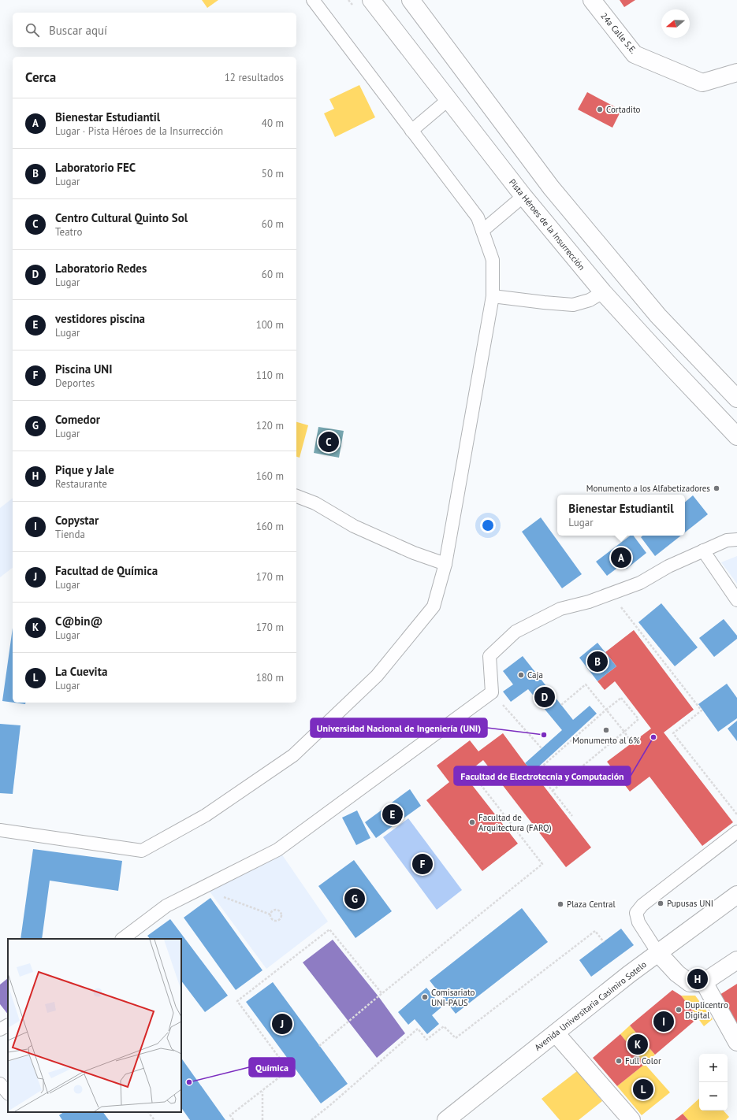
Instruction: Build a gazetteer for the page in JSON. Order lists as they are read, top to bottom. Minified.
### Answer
{"streets":{"main road":["24a Calle S.E.","Pista Héroes de la Insurrección","Avenida Universitaria Casimiro Sotelo"]},"places":["Cortadito","Monumento a los Alfabetizadores","Caja","Monumento al 6%","Universidad Nacional de Ingeniería (UNI)","Facultad de Electrotecnia y Computación","Facultad de Arquitectura (FARQ)","Pupusas UNI","Plaza Central","Comisariato UNI-PAUS","Duplicentro Digital","Full Color","Química"],"north":"left","page":{"search":"Buscar aquí","heading":["Cerca","12 resultados"],"list":[{"mark":"A","name":"Bienestar Estudiantil","note":"Lugar · Pista Héroes de la Insurrección","value":"40 m"},{"mark":"B","name":"Laboratorio FEC","note":"Lugar","value":"50 m"},{"mark":"C","name":"Centro Cultural Quinto Sol","note":"Teatro","value":"60 m"},{"mark":"D","name":"Laboratorio Redes","note":"Lugar","value":"60 m"},{"mark":"E","name":"vestidores piscina","note":"Lugar","value":"100 m"},{"mark":"F","name":"Piscina UNI","note":"Deportes","value":"110 m"},{"mark":"G","name":"Comedor","note":"Lugar","value":"120 m"},{"mark":"H","name":"Pique y Jale","note":"Restaurante","value":"160 m"},{"mark":"I","name":"Copystar","note":"Tienda","value":"160 m"},{"mark":"J","name":"Facultad de Química","note":"Lugar","value":"170 m"},{"mark":"K","name":"C@bin@","note":"Lugar","value":"170 m"},{"mark":"L","name":"La Cuevita","note":"Lugar","value":"180 m"}],"pins":["C","A","B","D","E","F","G","H","I","J","K","L"],"popup":["Bienestar Estudiantil","Lugar"],"map_buttons":["+","−"]}}
